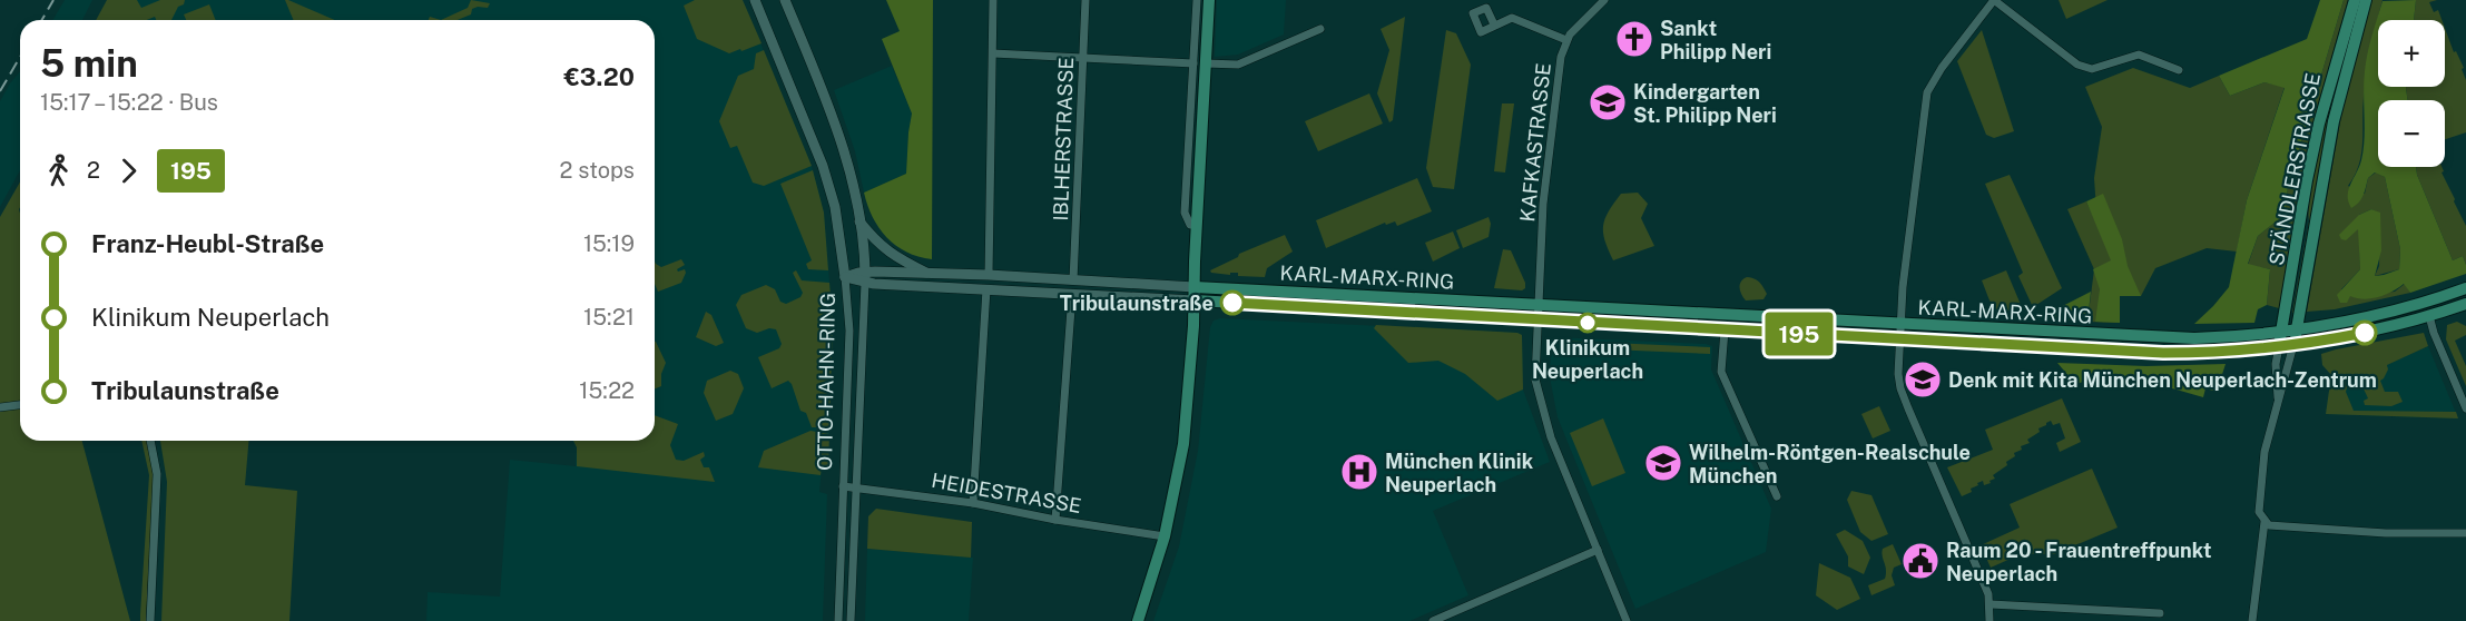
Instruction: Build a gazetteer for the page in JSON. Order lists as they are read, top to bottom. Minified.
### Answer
{"streets":{"main road":["STÄNDLERSTRASSE","KARL-MARX-RING"],"street":["IBLHERSTRASSE","KAFKASTRASSE","OTTO-HAHN-RING","HEIDESTRASSE"]},"crossings":[["KAFKASTRASSE","KARL-MARX-RING"],["STÄNDLERSTRASSE","KARL-MARX-RING"],["OTTO-HAHN-RING","HEIDESTRASSE"]],"places":{"church":["Sankt Philipp Neri"],"school or university":["Kindergarten St. Philipp Neri","Denk mit Kita München Neuperlach-Zentrum","Wilhelm-Röntgen-Realschule München"],"other":["Tribulaunstraße","Klinikum Neuperlach"],"hospital":["München Klinik Neuperlach"],"public building":["Raum 20 - Frauentreffpunkt Neuperlach"]},"lines":["bus line 195"],"page":{"on_map":"195","map_buttons":["+","−"],"heading":["5 min","15:17 – 15:22 · Bus","€3.20"],"legs":["2","195","2 stops"],"list":[{"name":"Franz-Heubl-Straße","value":"15:19"},{"name":"Klinikum Neuperlach","value":"15:21"},{"name":"Tribulaunstraße","value":"15:22"}]}}
